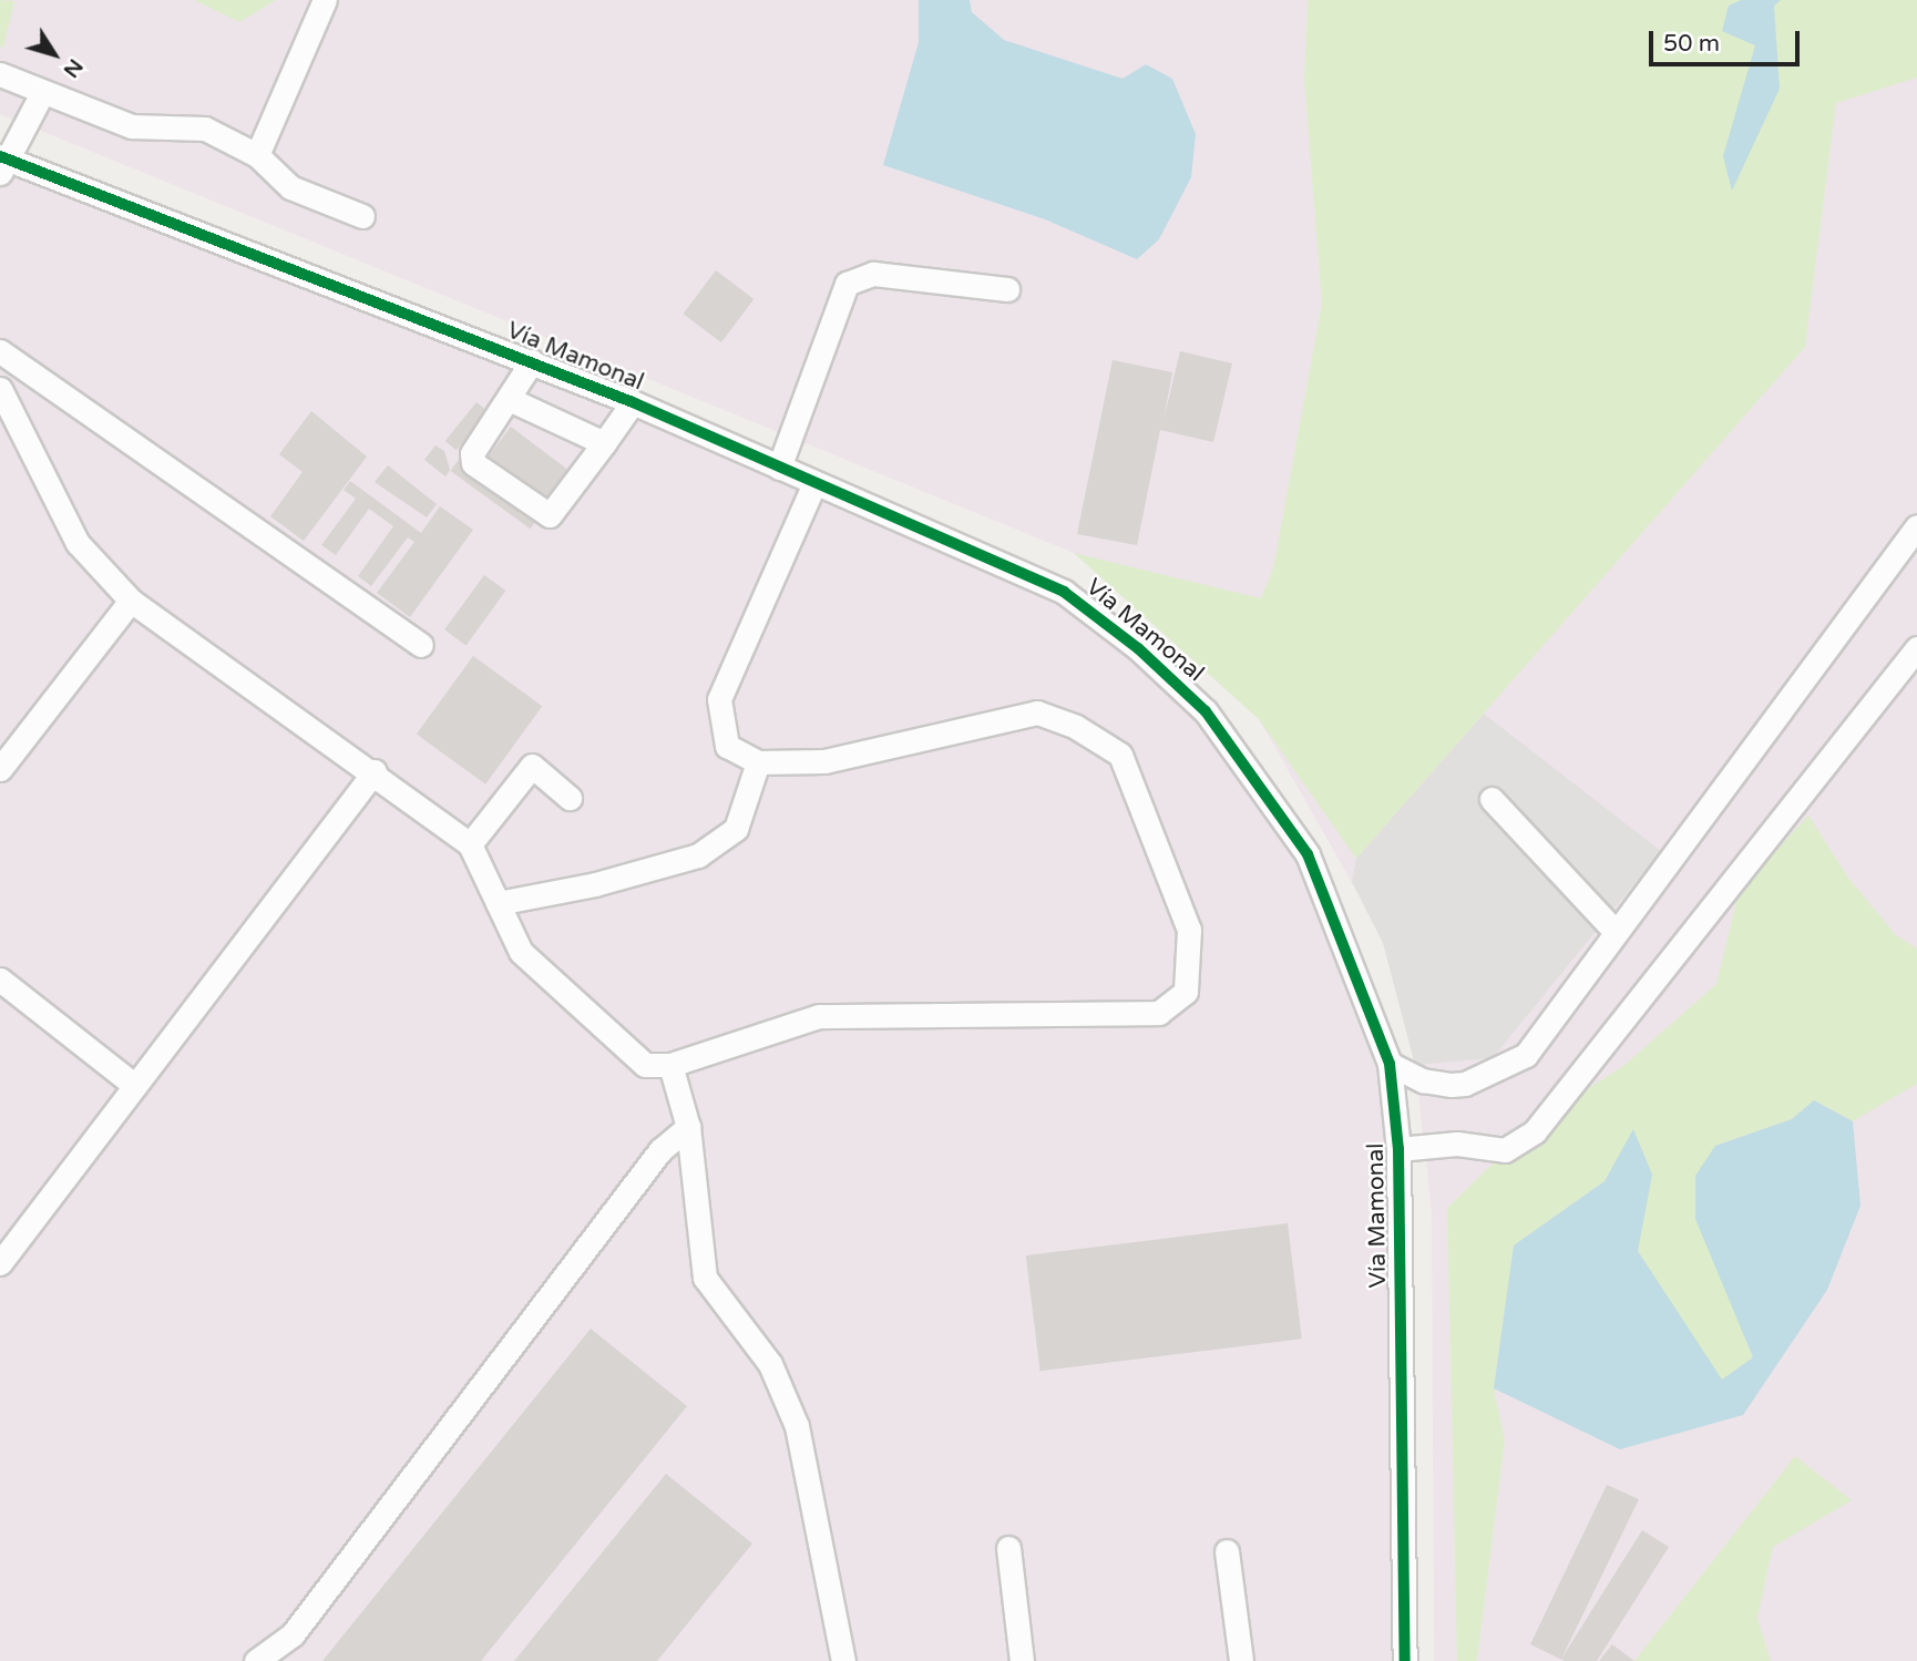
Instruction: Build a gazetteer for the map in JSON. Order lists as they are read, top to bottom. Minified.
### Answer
{"streets":{"street":["Vía Mamonal"]},"scale_bar":"50 m","north":"bottom right"}
